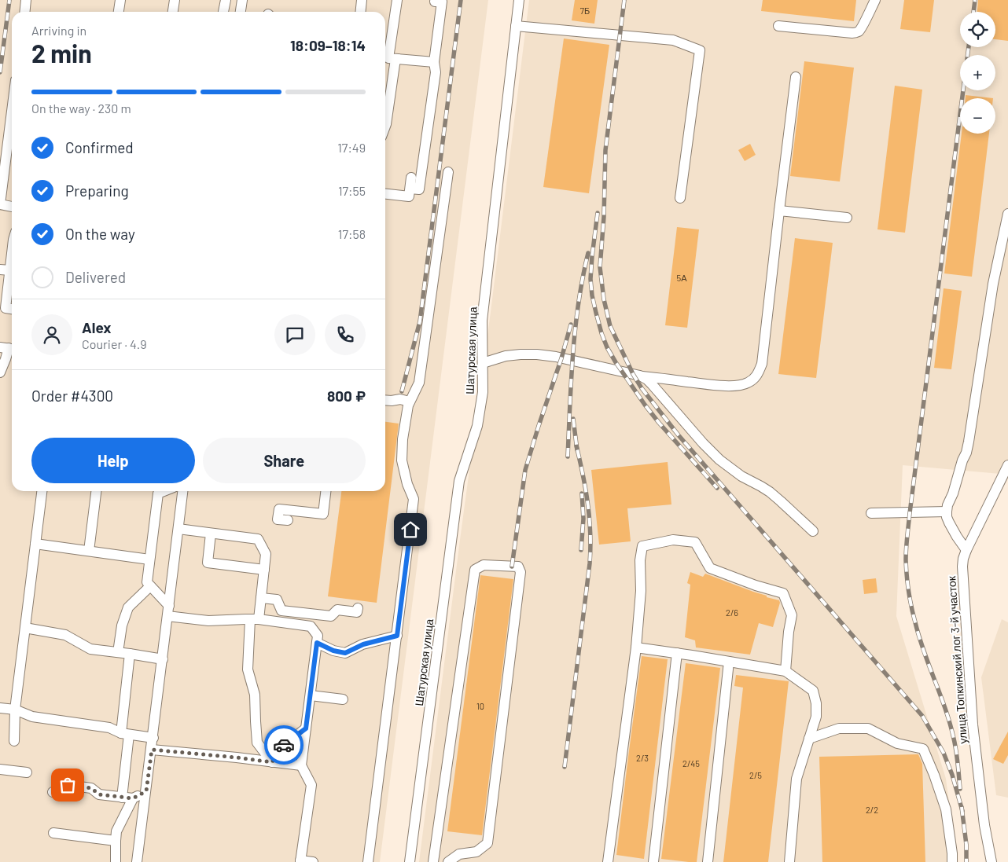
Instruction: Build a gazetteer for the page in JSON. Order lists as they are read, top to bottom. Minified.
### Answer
{"streets":{"street":["Шатурская улица","улица Топкинский лог 3-й участок"]},"house_numbers":["7Б","5А","2/6","10","2/3","2/45","2/5","2/2"],"page":{"map_buttons":["+","−"],"heading":["2 min","Arriving in","18:09–18:14"],"panel":["Alex","Courier · 4.9","Order #4300","800 ₽"],"bar":"On the way · 230 m","list":[["Confirmed","17:49"],["Preparing","17:55"],["On the way","17:58"],"Delivered"],"buttons":["Help","Share"]}}
